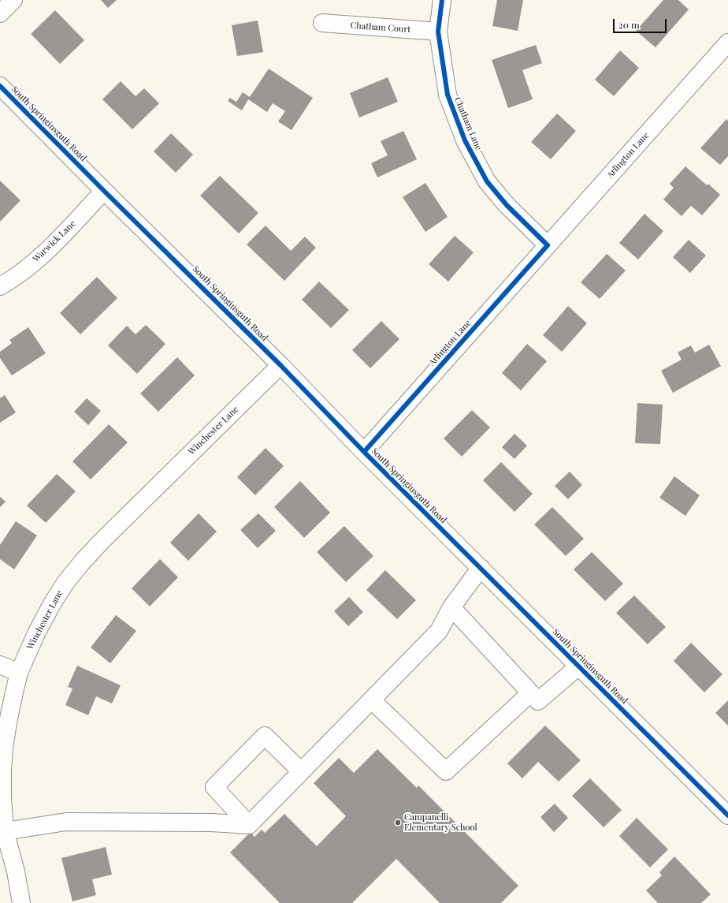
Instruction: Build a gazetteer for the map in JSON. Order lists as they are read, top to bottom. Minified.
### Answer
{"streets":{"street":["Chatham Court","South Springinsguth Road","Chatham Lane","Arlington Lane","Warwick Lane","Winchester Lane"]},"crossings":[["Chatham Court","Chatham Lane"],["South Springinsguth Road","Arlington Lane"],["South Springinsguth Road","Warwick Lane"],["South Springinsguth Road","Winchester Lane"],["Chatham Lane","Arlington Lane"]],"places":["Campanelli Elementary School"],"scale_bar":"20 m"}
